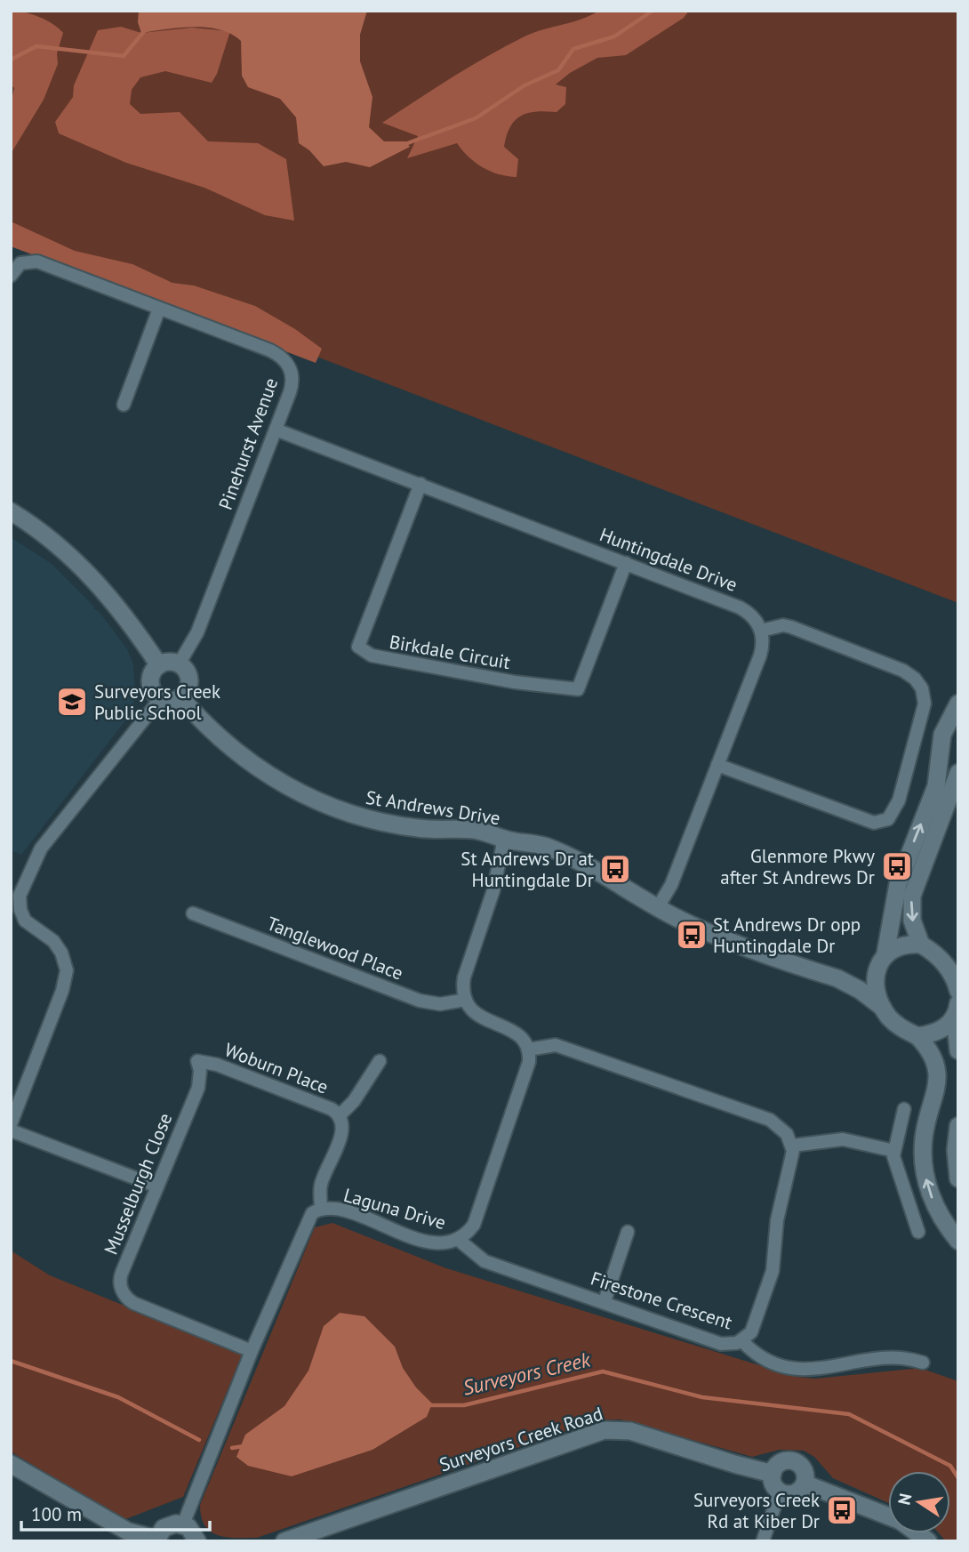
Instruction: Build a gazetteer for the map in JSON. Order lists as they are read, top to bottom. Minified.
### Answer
{"streets":{"street":["Pinehurst Avenue","Huntingdale Drive","Birkdale Circuit","St Andrews Drive","Tanglewood Place","Woburn Place","Musselburgh Close","Laguna Drive","Firestone Crescent","Surveyors Creek Road"]},"crossings":[["Pinehurst Avenue","Huntingdale Drive"],["Pinehurst Avenue","St Andrews Drive"],["Huntingdale Drive","Birkdale Circuit"],["Woburn Place","Musselburgh Close"],["Woburn Place","Laguna Drive"],["Musselburgh Close","Laguna Drive"],["Laguna Drive","Firestone Crescent"]],"water":["Surveyors Creek"],"places":{"school or university":["Surveyors Creek Public School"],"bus stop":["Glenmore Pkwy after St Andrews Dr","St Andrews Dr at Huntingdale Dr","St Andrews Dr opp Huntingdale Dr","Surveyors Creek Rd at Kiber Dr"]},"scale_bar":"100 m","north":"left"}
